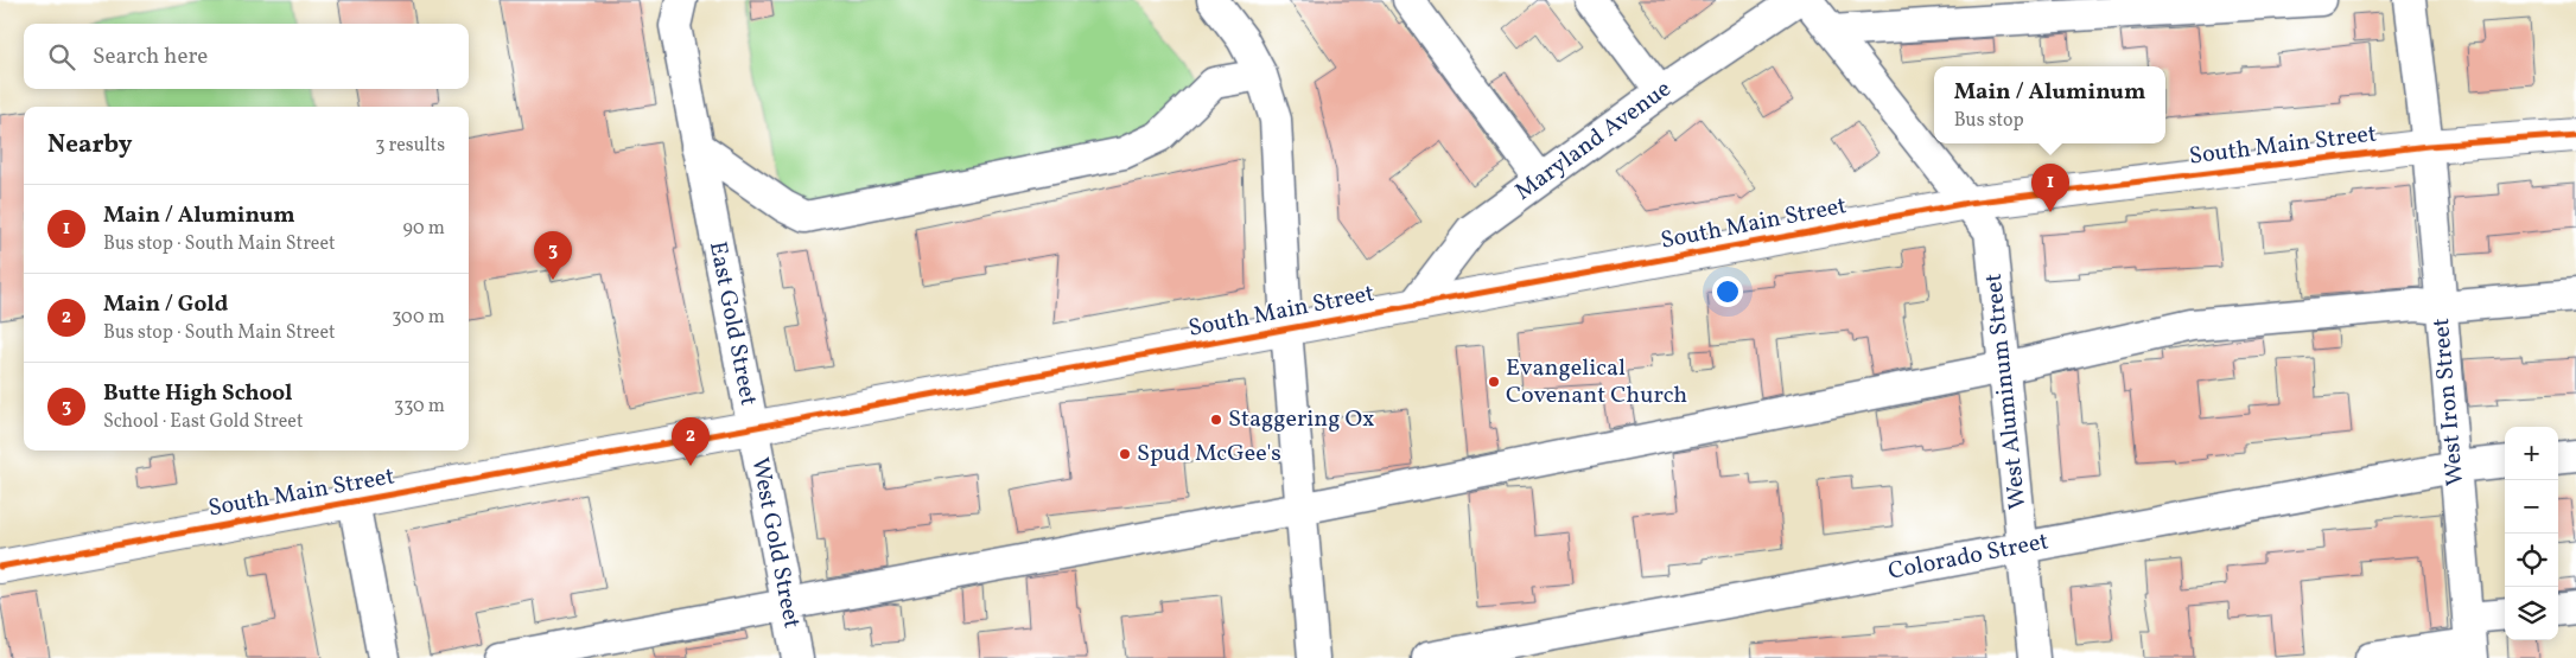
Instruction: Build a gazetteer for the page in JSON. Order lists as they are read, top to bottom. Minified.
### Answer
{"streets":{"main road":["South Main Street"],"street":["Maryland Avenue","East Gold Street","West Aluminum Street","West Iron Street","West Gold Street","Colorado Street"]},"crossings":[["Maryland Avenue","South Main Street"],["South Main Street","East Gold Street"],["South Main Street","West Aluminum Street"],["South Main Street","West Iron Street"],["South Main Street","West Gold Street"],["East Gold Street","West Gold Street"],["West Aluminum Street","Colorado Street"],["West Iron Street","Colorado Street"]],"places":["Evangelical Covenant Church","Staggering Ox","Spud McGee's"],"page":{"search":"Search here","popup":["Main / Aluminum","Bus stop"],"heading":["Nearby","3 results"],"pins":["1","3","2"],"list":[{"mark":"1","name":"Main / Aluminum","note":"Bus stop · South Main Street","value":"90 m"},{"mark":"2","name":"Main / Gold","note":"Bus stop · South Main Street","value":"300 m"},{"mark":"3","name":"Butte High School","note":"School · East Gold Street","value":"330 m"}],"map_buttons":["+","−"]}}
